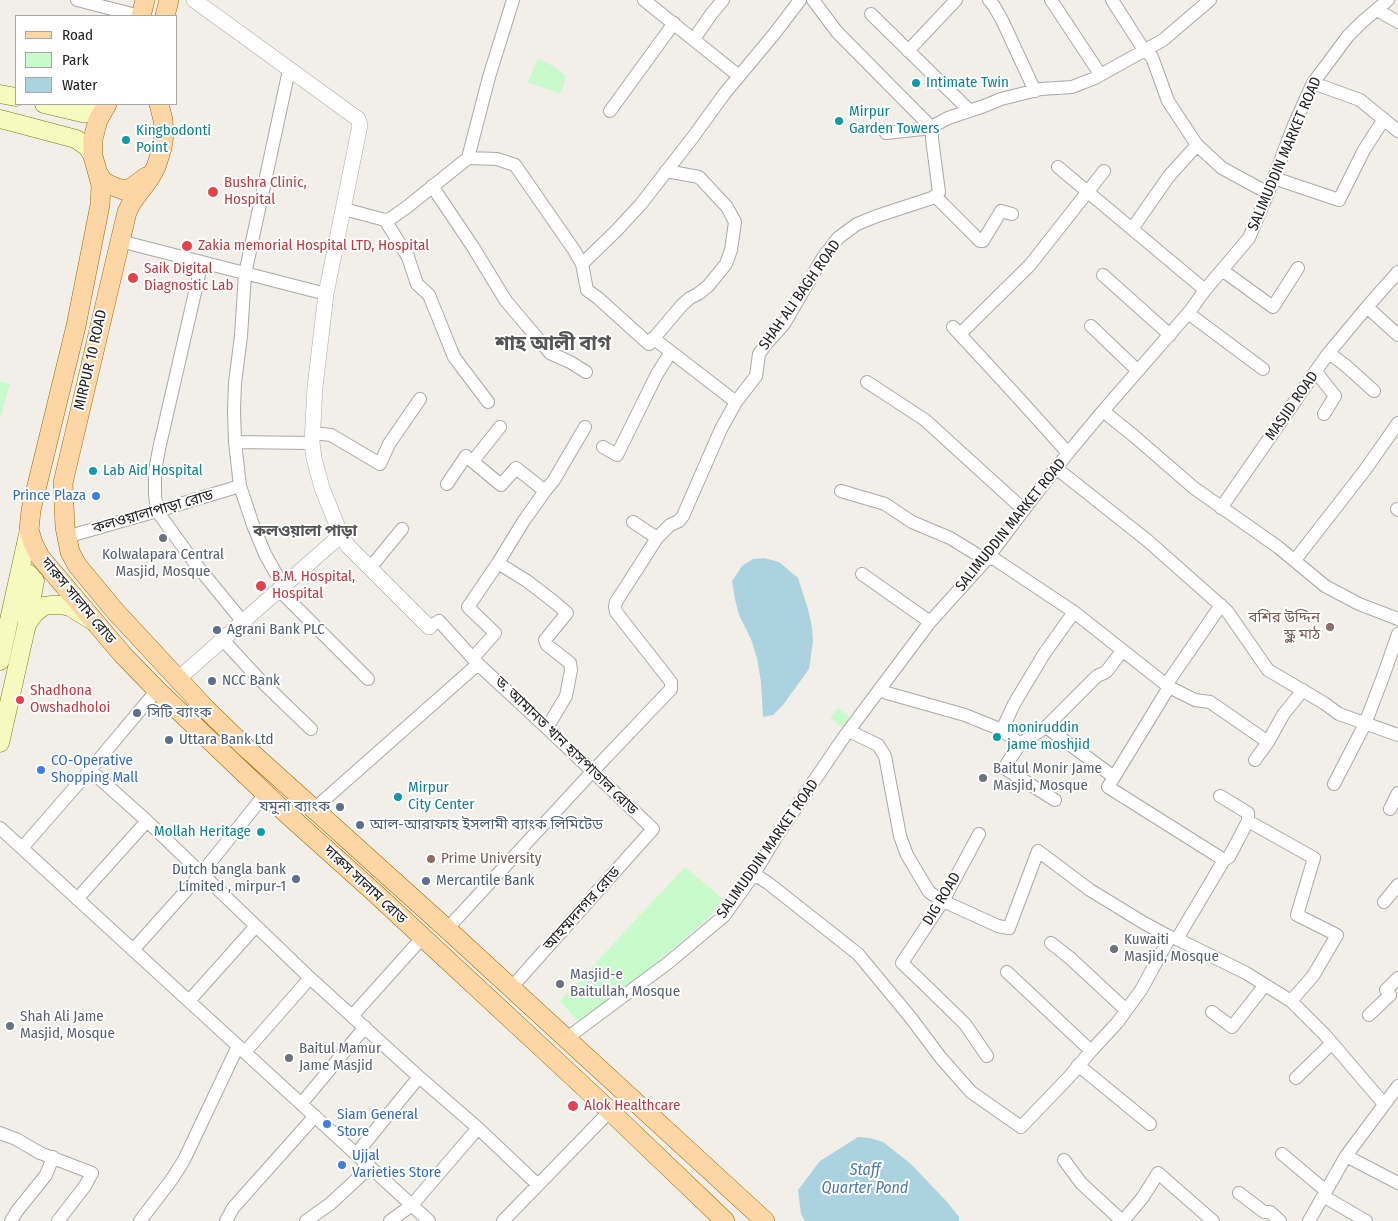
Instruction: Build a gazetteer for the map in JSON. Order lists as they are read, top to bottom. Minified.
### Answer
{"streets":{"main road":["MIRPUR 10 ROAD","দারুস সালাম রোড"],"street":["SALIMUDDIN MARKET ROAD","SHAH ALI BAGH ROAD","MASJID ROAD","কলওয়ালাপাড়া রোড","ড. আমানত খান হাসপাতাল রোড","DIG ROAD","আহম্মদনগর রোড"]},"crossings":[["SALIMUDDIN MARKET ROAD","দারুস সালাম রোড"],["SHAH ALI BAGH ROAD","দারুস সালাম রোড"],["SHAH ALI BAGH ROAD","ড. আমানত খান হাসপাতাল রোড"],["MIRPUR 10 ROAD","কলওয়ালাপাড়া রোড"],["MIRPUR 10 ROAD","দারুস সালাম রোড"],["কলওয়ালাপাড়া রোড","দারুস সালাম রোড"],["দারুস সালাম রোড","আহম্মদনগর রোড"],["ড. আমানত খান হাসপাতাল রোড","আহম্মদনগর রোড"]],"districts":["শাহ আলী বাগ","কলওয়ালা পাড়া"],"water":["Staff Quarter Pond"],"places":["Intimate Twin","Mirpur Garden Towers","Kingbodonti Point","Bushra Clinic, Hospital","Zakia memorial Hospital LTD, Hospital","Saik Digital Diagnostic Lab","Lab Aid Hospital","Prince Plaza","Kolwalapara Central Masjid, Mosque","B.M. Hospital, Hospital","বশির উদ্দিন স্কুল মাঠ","Agrani Bank PLC","NCC Bank","Shadhona Owshadholoi","সিটি ব্যাংক","moniruddin jame moshjid","Uttara Bank Ltd","CO-Operative Shopping Mall","Baitul Monir Jame Masjid, Mosque","Mirpur City Center","যমুনা ব্যাংক","আল-আরাফাহ ইসলামী ব্যাংক লিমিটেড","Mollah Heritage","Prime University","Dutch bangla bank Limited , mirpur-1","Mercantile Bank","Kuwaiti Masjid, Mosque","Masjid-e Baitullah, Mosque","Shah Ali Jame Masjid, Mosque","Baitul Mamur Jame Masjid","Alok Healthcare","Siam General Store","Ujjal Varieties Store"],"legend":["Road","Park","Water"]}
